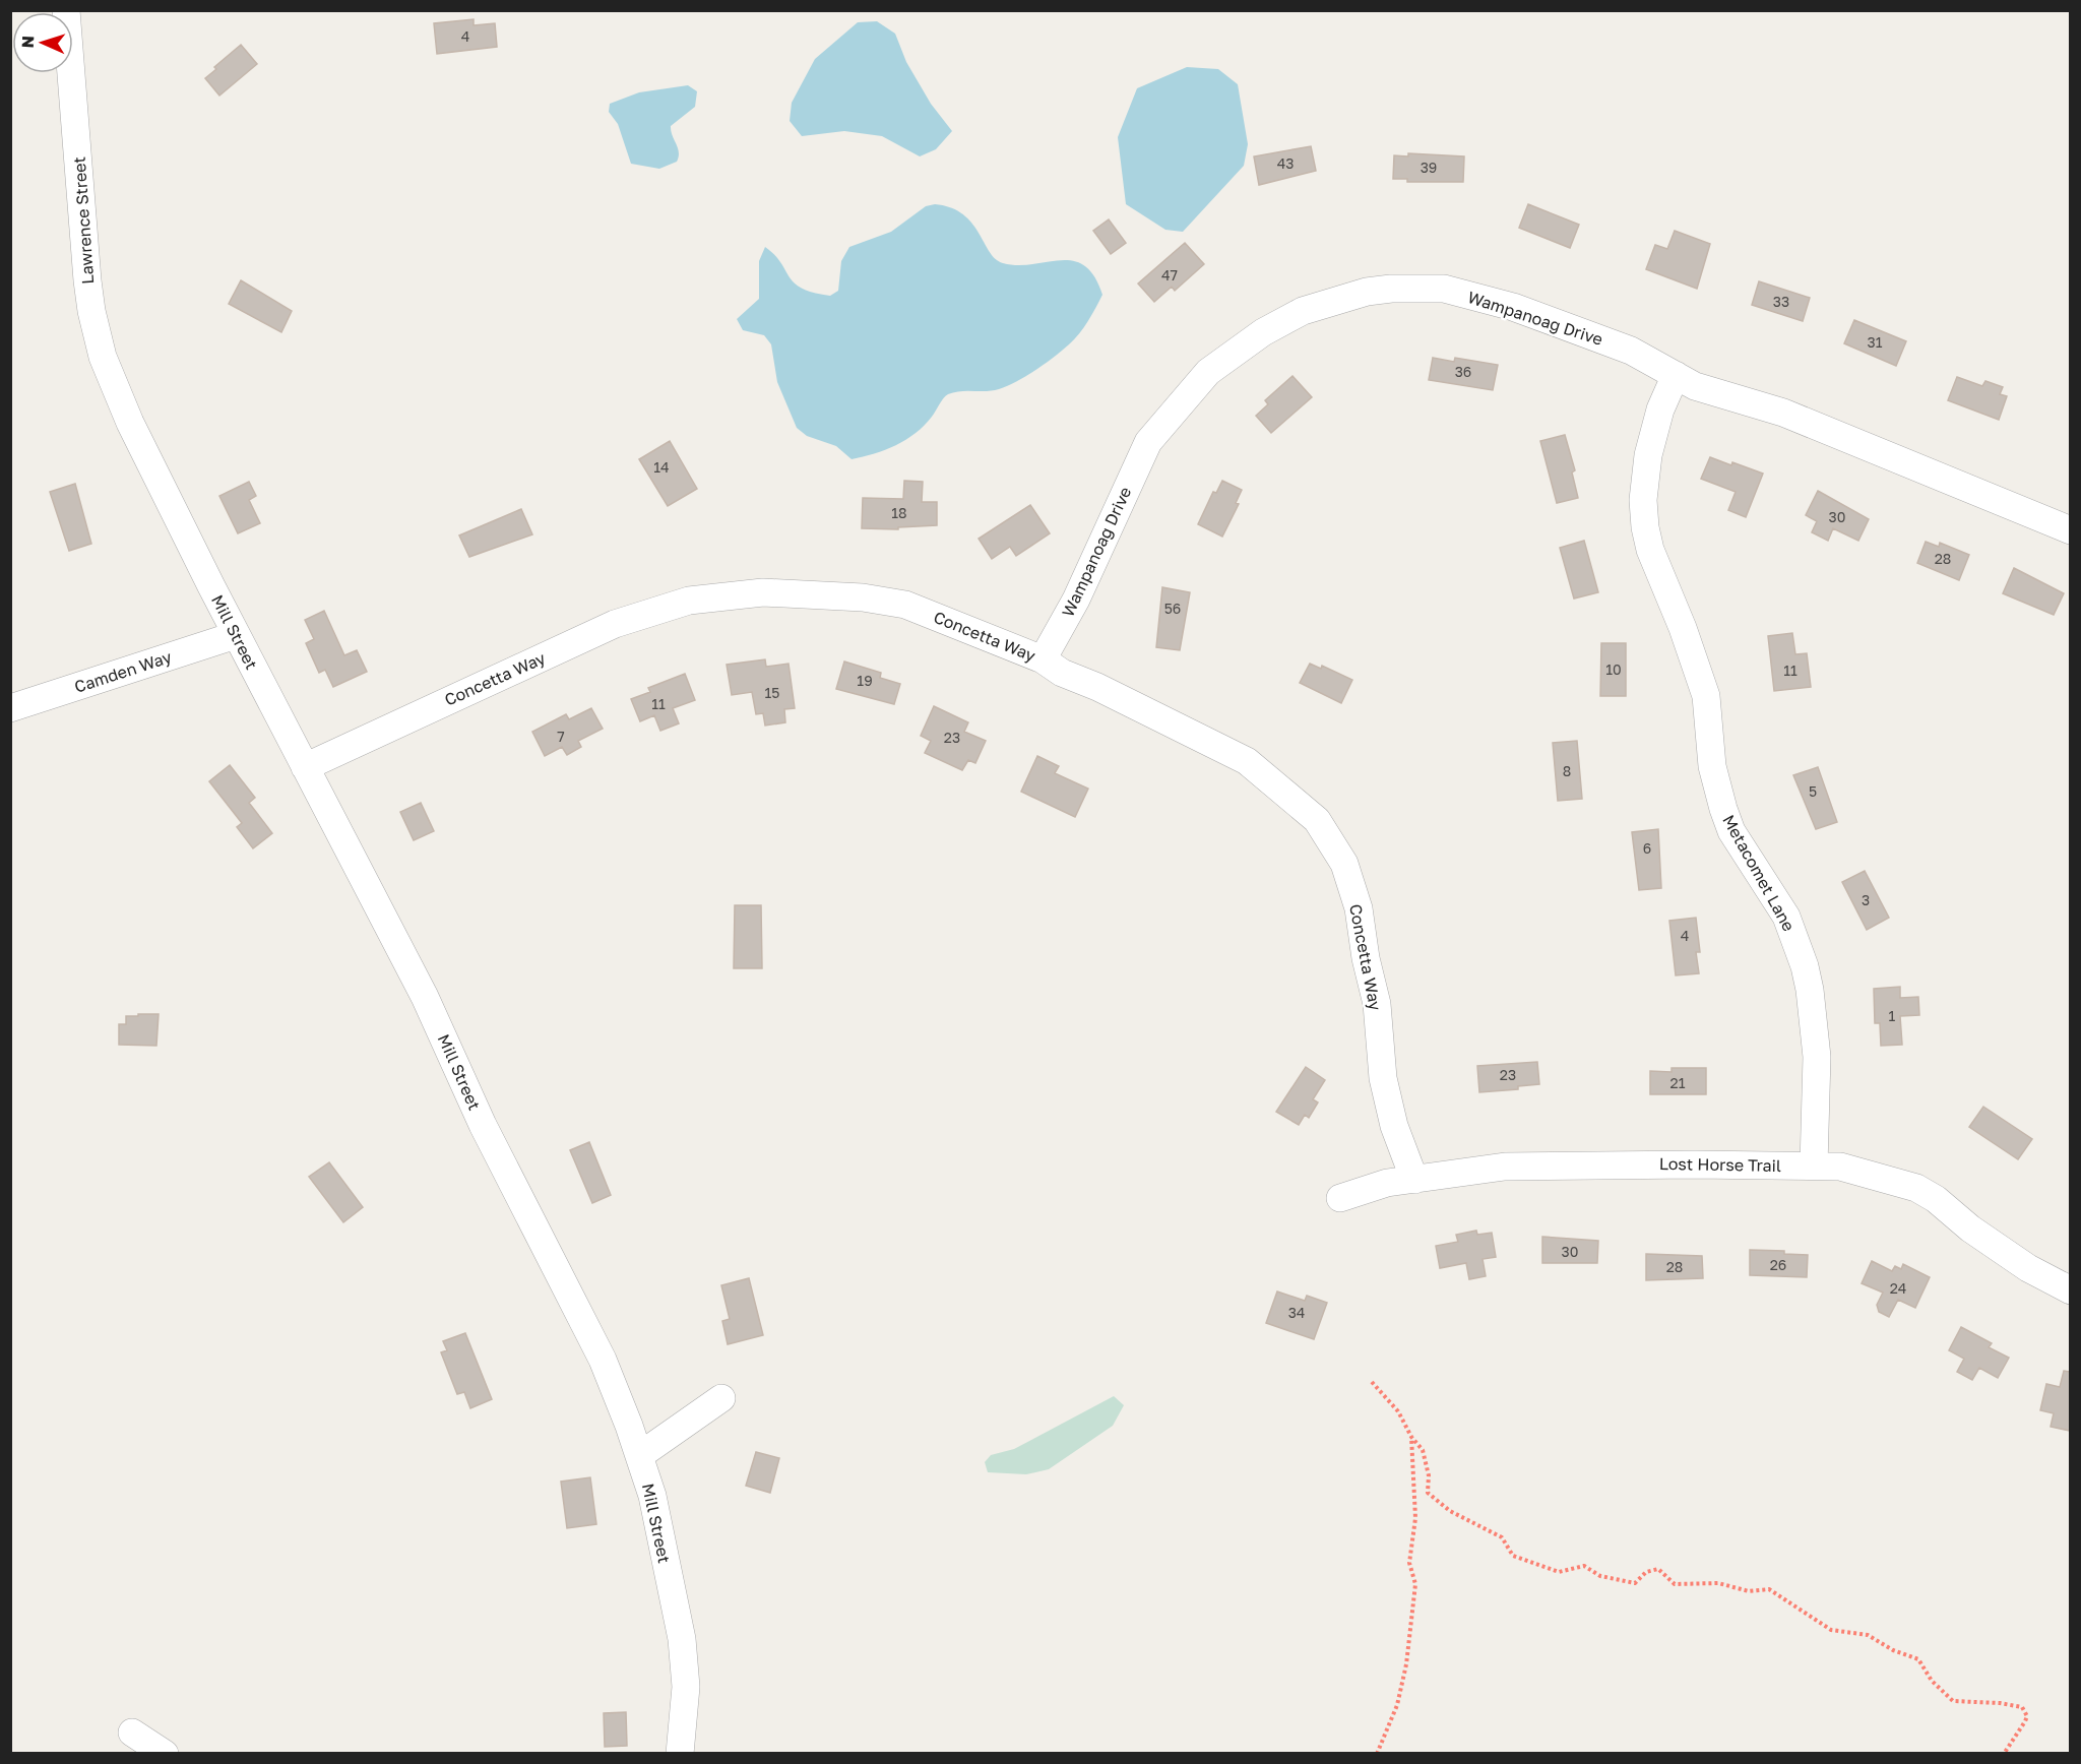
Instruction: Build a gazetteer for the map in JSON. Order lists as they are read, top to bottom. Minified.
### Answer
{"streets":{"street":["Lawrence Street","Wampanoag Drive","Mill Street","Concetta Way","Camden Way","Metacomet Lane","Lost Horse Trail"]},"crossings":[["Lawrence Street","Mill Street"],["Wampanoag Drive","Concetta Way"],["Wampanoag Drive","Metacomet Lane"],["Mill Street","Concetta Way"],["Mill Street","Camden Way"],["Concetta Way","Lost Horse Trail"],["Metacomet Lane","Lost Horse Trail"]],"house_numbers":["4","43","39","47","33","31","36","14","18","30","28","56","10","11","19","15","11","7","23","8","5","6","3","4","1","23","21","30","26","28","24","34"],"north":"left"}
